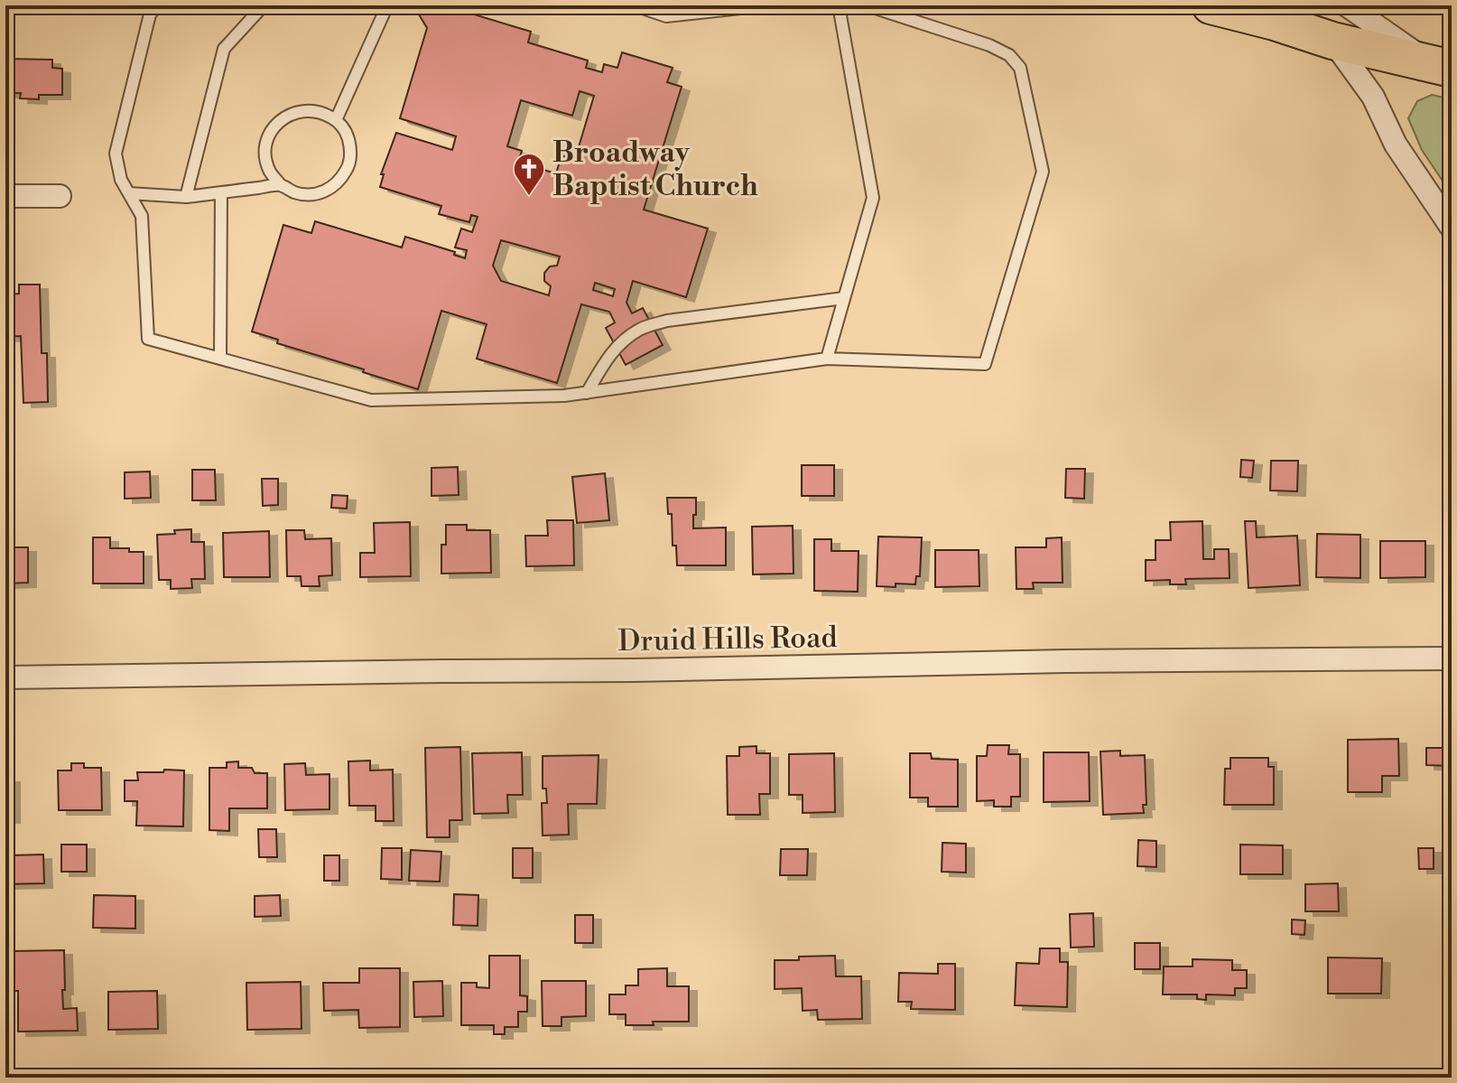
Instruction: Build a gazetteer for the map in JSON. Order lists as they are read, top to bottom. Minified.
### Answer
{"streets":{"street":["Druid Hills Road"]},"places":{"church":["Broadway Baptist Church"]}}
